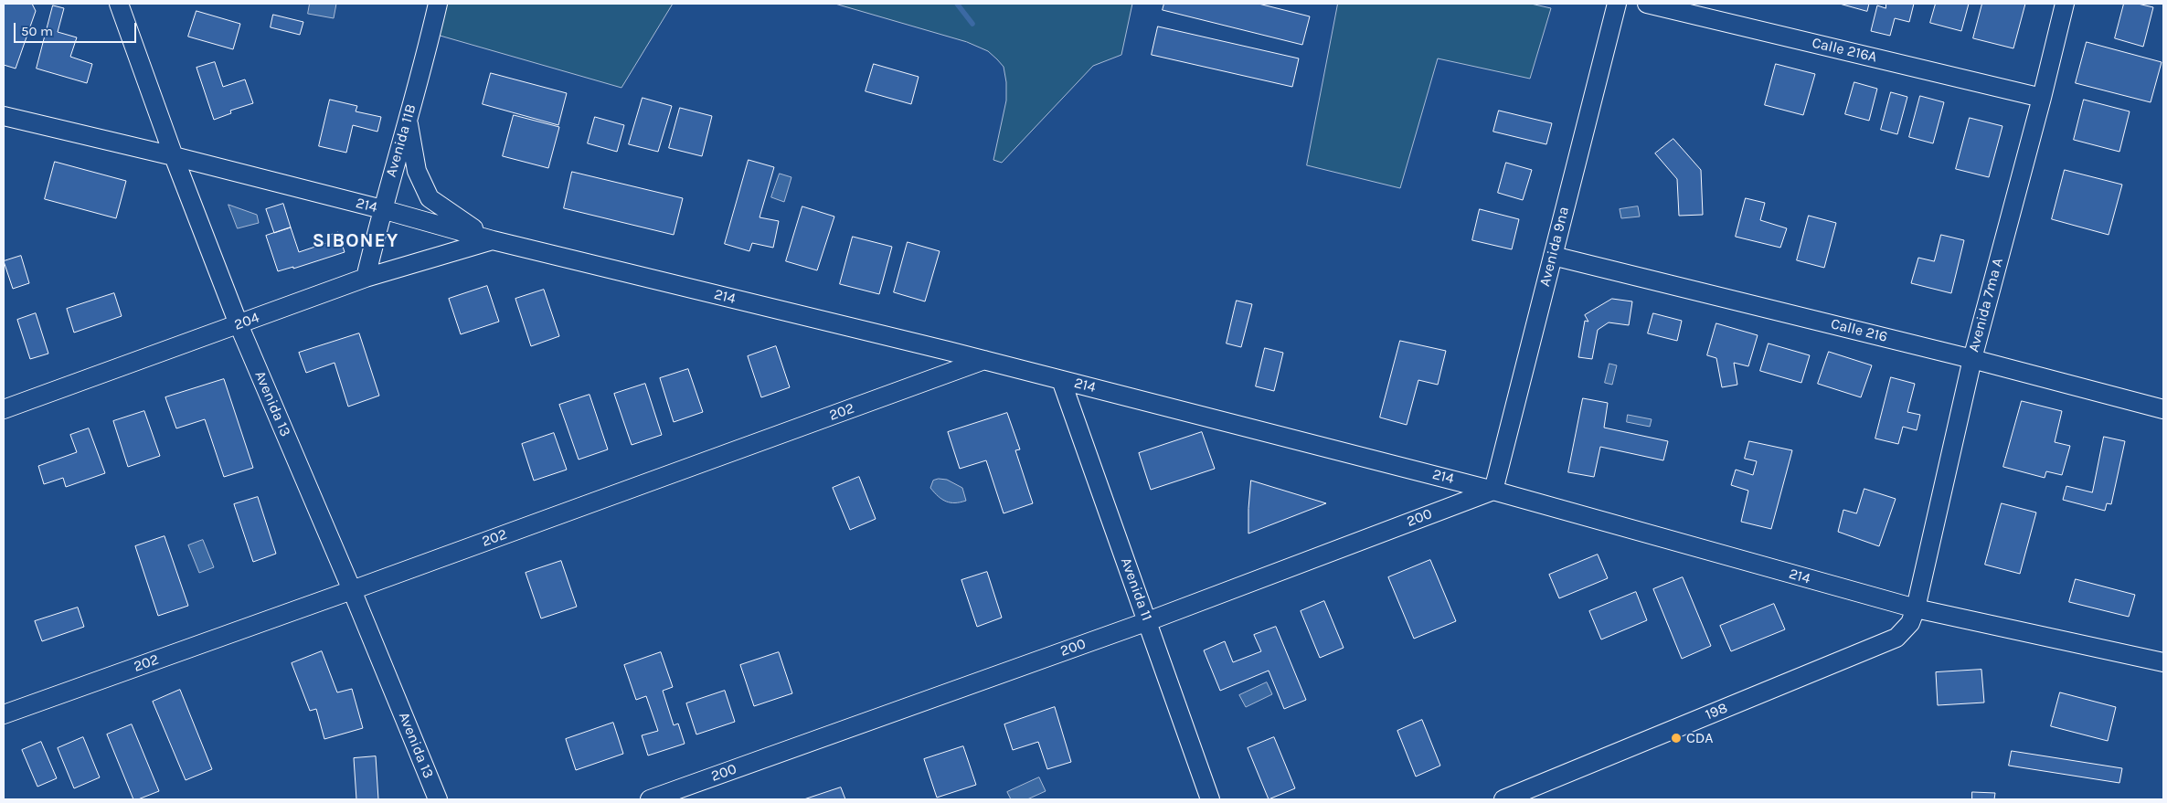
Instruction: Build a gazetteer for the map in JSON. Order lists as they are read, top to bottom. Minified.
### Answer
{"streets":{"street":["Calle 216A","Avenida 11B","214","Avenida 9na","Avenida 7ma A","204","Calle 216","Avenida 13","202","200","Avenida 11","198"]},"crossings":[["Calle 216A","Avenida 7ma A"],["Avenida 11B","214"],["Avenida 11B","204"],["214","Avenida 9na"],["214","Avenida 7ma A"],["214","204"],["214","Avenida 13"],["214","202"],["214","200"],["214","Avenida 11"],["214","198"],["Avenida 9na","Calle 216"],["Avenida 9na","200"],["Avenida 7ma A","Calle 216"],["Avenida 7ma A","198"],["204","Avenida 13"],["Avenida 13","202"],["200","Avenida 11"]],"districts":["SIBONEY"],"places":["CDA"],"scale_bar":"50 m"}
